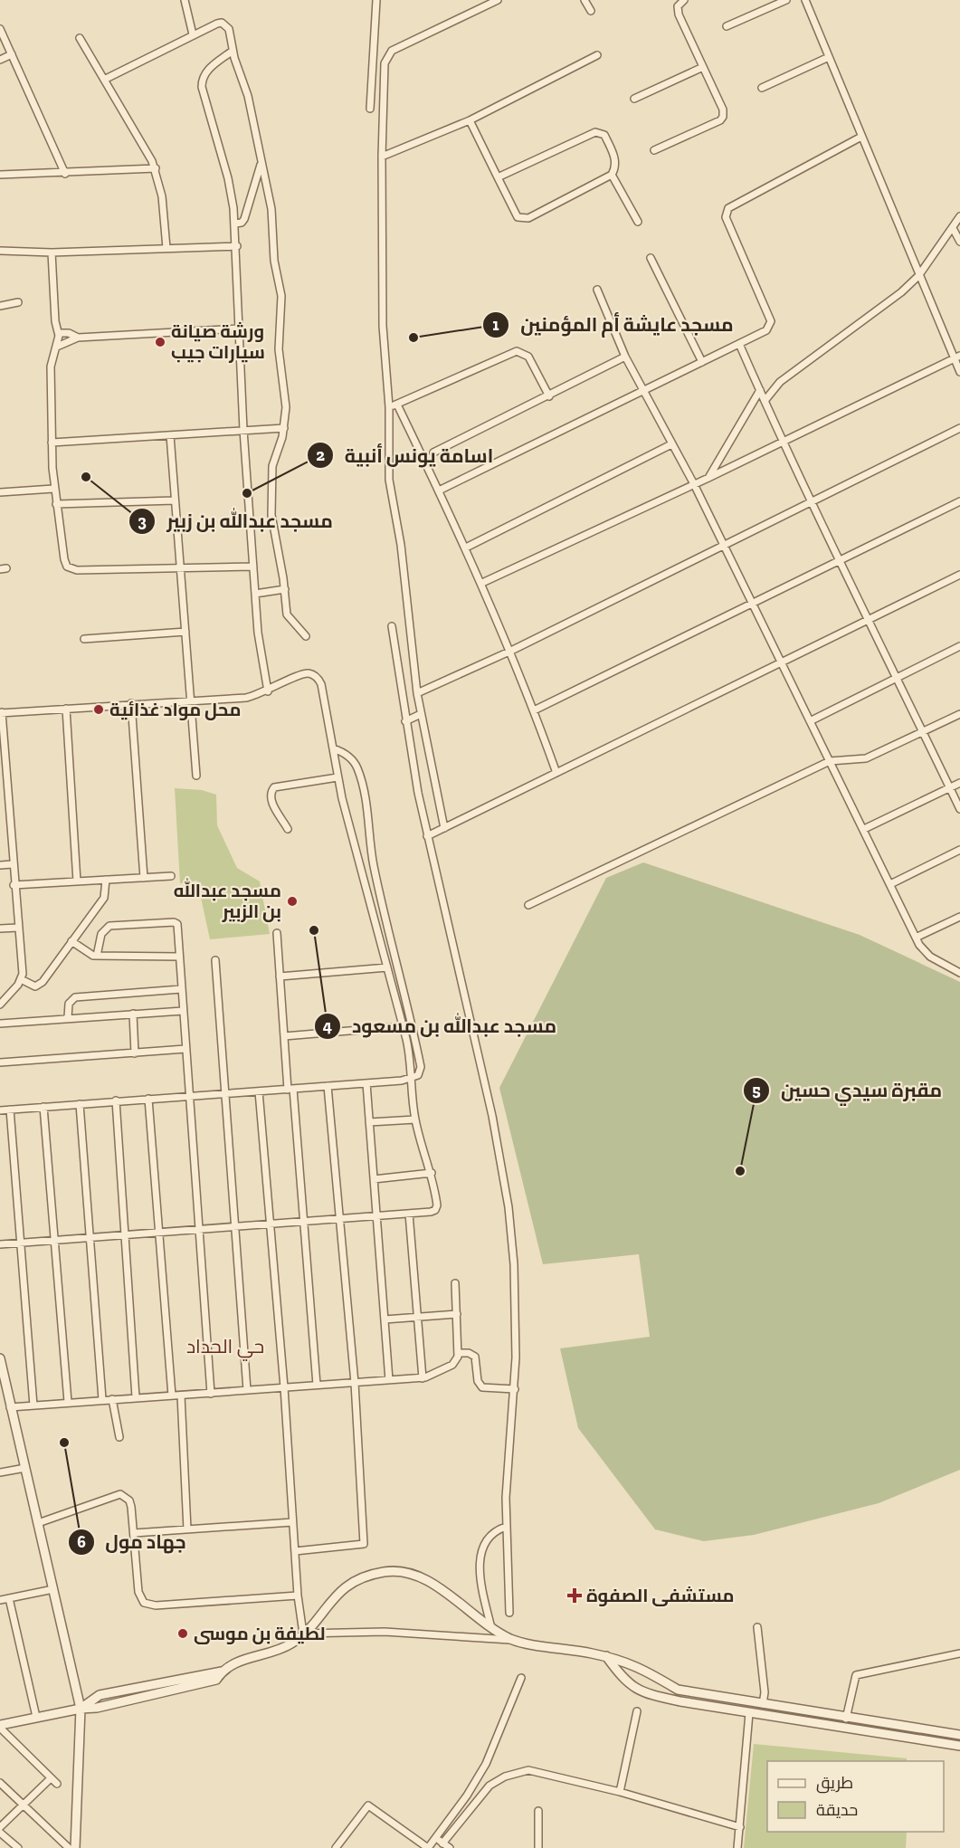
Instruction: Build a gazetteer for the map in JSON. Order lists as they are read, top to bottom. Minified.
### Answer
{"districts":["حي الحداد"],"places":{"other":["مسجد عايشة أم المؤمنين","ورشة صيانة سيارات جيب","مسجد عبدالله بن زبير","اسامة يونس أنبية","محل مواد غذائية","مسجد عبدالله بن الزبير","مسجد عبدالله بن مسعود","مقبرة سيدي حسين","جهاد مول","لطيفة بن موسى"],"health":["مستشفى الصفوة"]},"legend":["طريق","حديقة"]}
